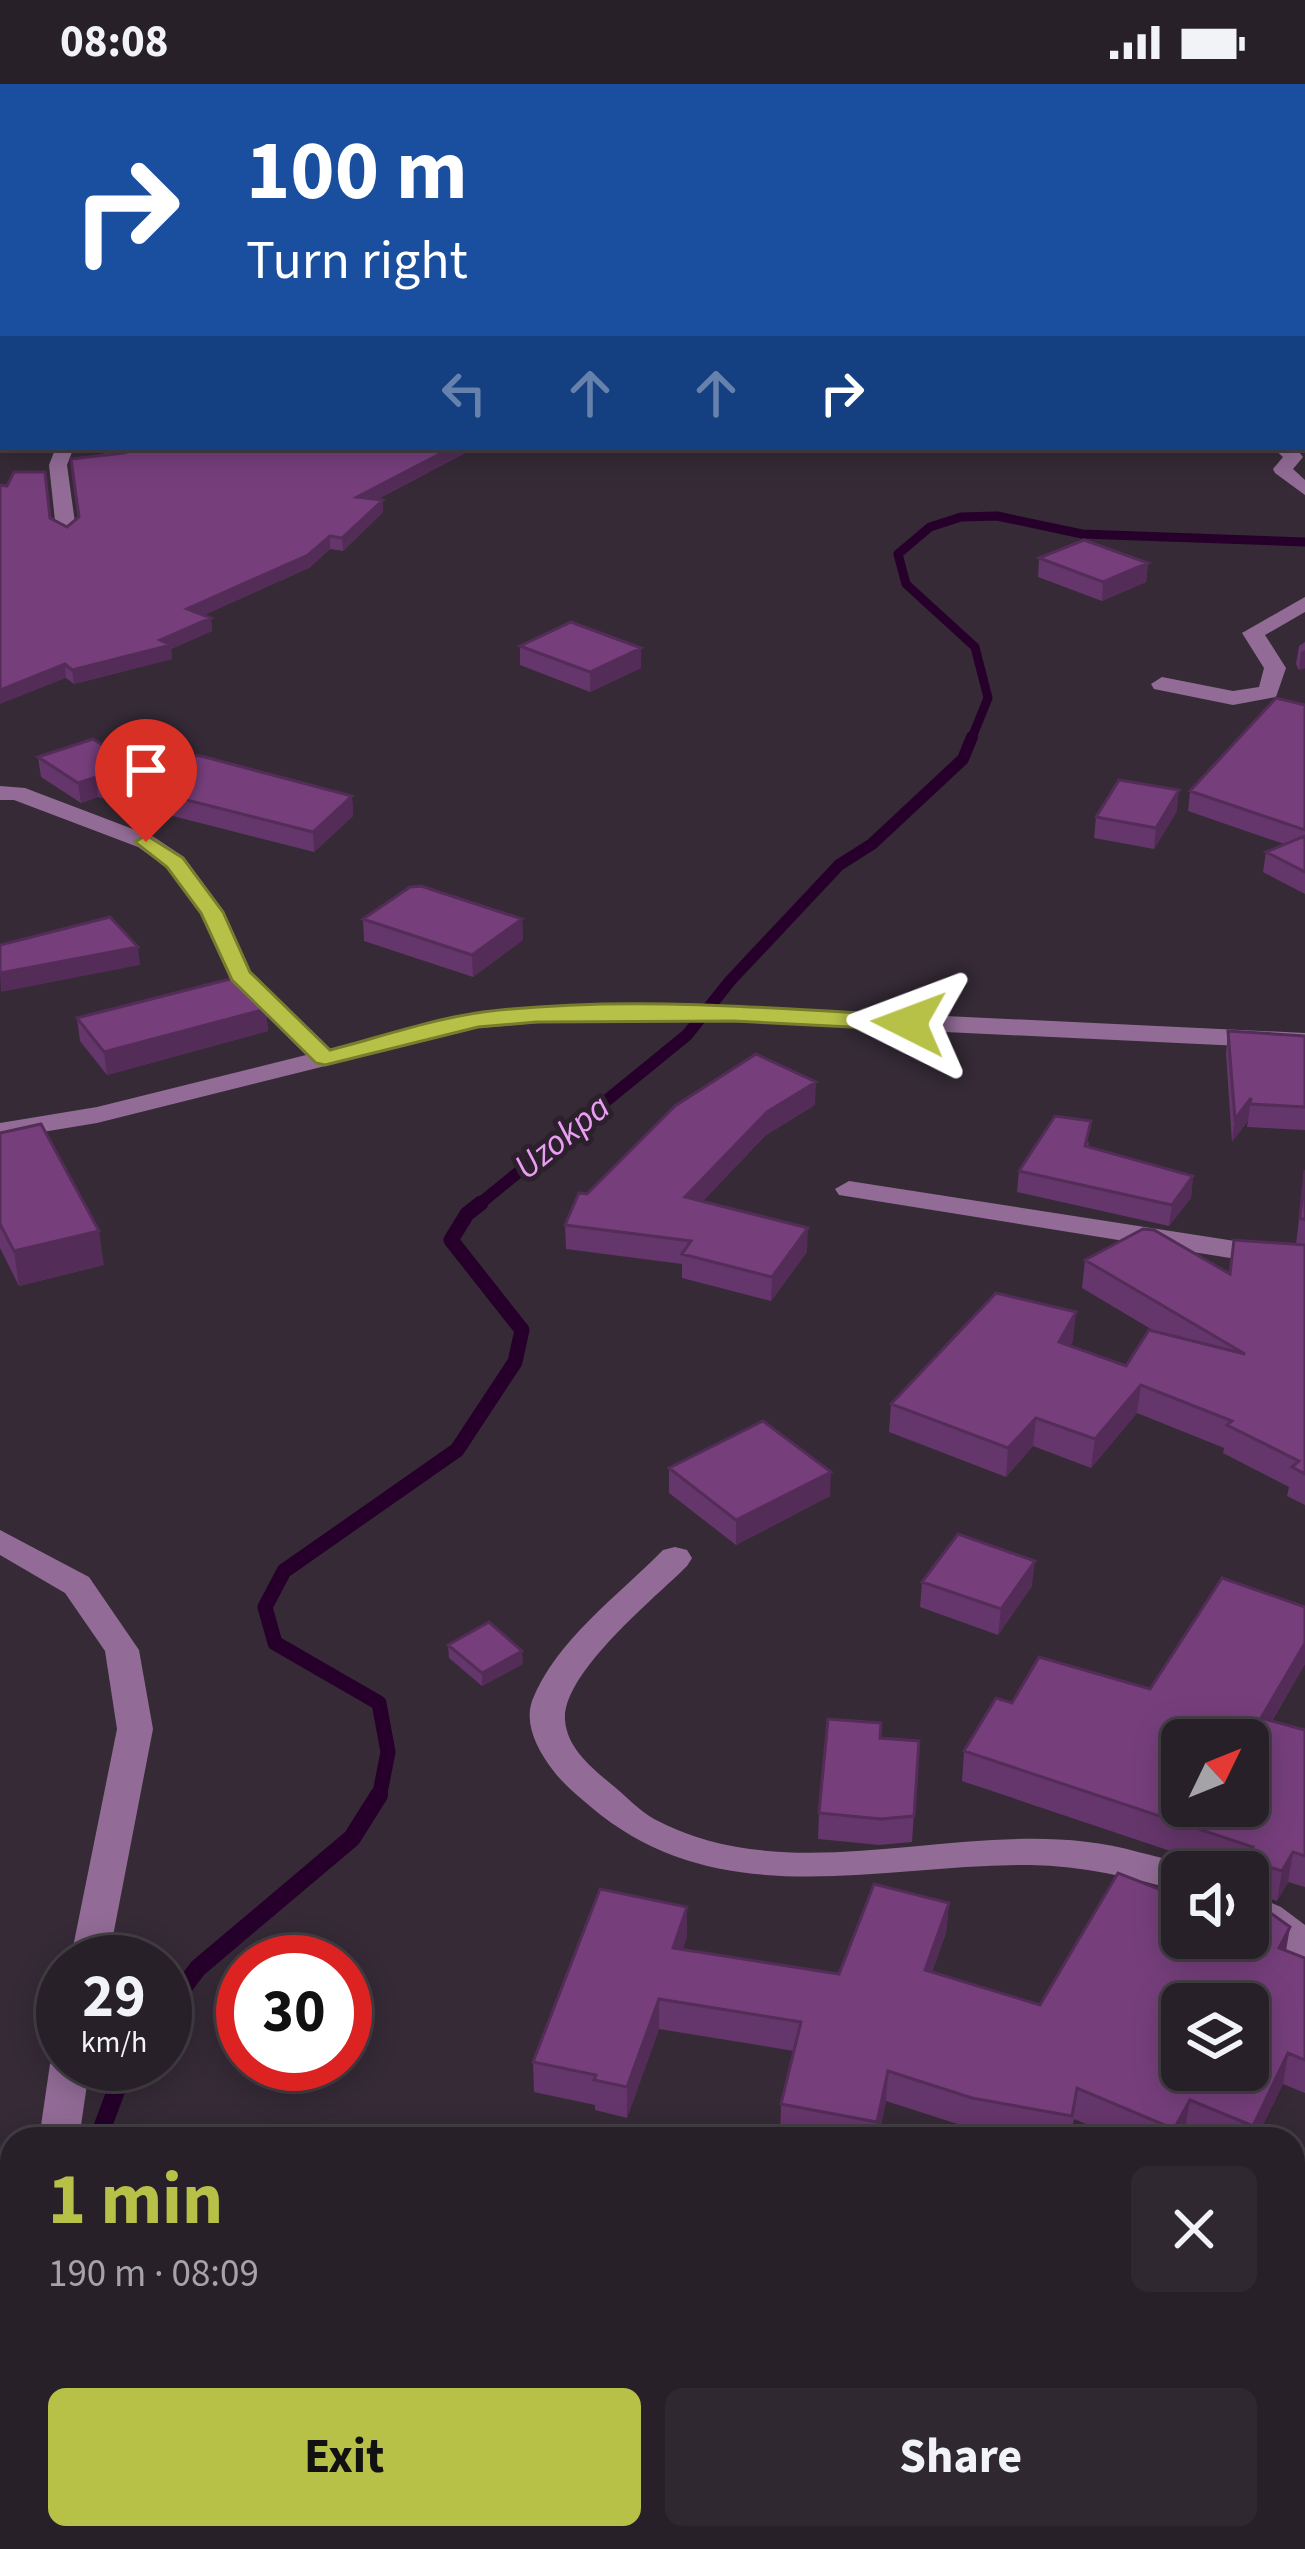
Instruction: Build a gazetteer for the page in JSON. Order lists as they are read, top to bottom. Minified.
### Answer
{"water":["Uzokpa"],"north":"top right","page":{"status":"08:08","turn":["100 m","Turn right"],"speed":"29 km/h","limit":"30","heading":["1 min","190 m · 08:09"],"buttons":["Exit","Share"]}}
